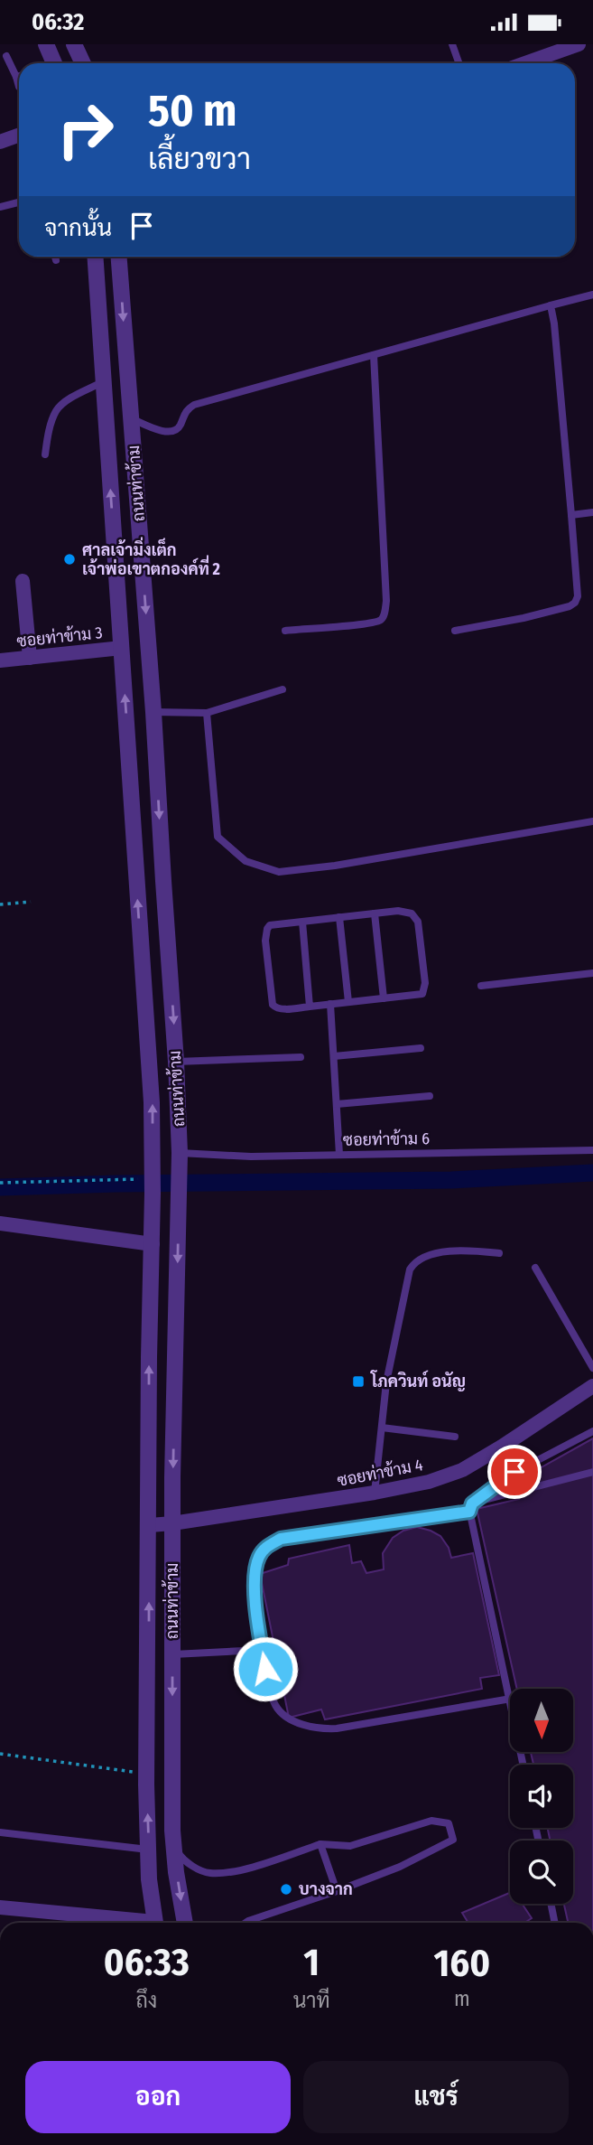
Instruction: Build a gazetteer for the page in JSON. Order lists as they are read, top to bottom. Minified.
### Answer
{"streets":{"street":["ถนนท่าข้าม","ซอยท่าข้าม 3","ซอยท่าข้าม 4"],"lane":["ซอยท่าข้าม 6"]},"crossings":[["ถนนท่าข้าม","ซอยท่าข้าม 3"],["ถนนท่าข้าม","ซอยท่าข้าม 6"],["ถนนท่าข้าม","ซอยท่าข้าม 4"]],"places":{"other":["ศาลเจ้ามิ่งเต็ก เจ้าพ่อเขาตกองค์ที่ 2","บางจาก"],"transit":["โภควินท์ อนัญ"]},"north":"bottom","page":{"status":"06:32","turn":["50 m","เลี้ยวขวา"],"then":"จากนั้น","eta":["06:33","ถึง","1","นาที","160","m"],"buttons":["ออก","แชร์"]}}
